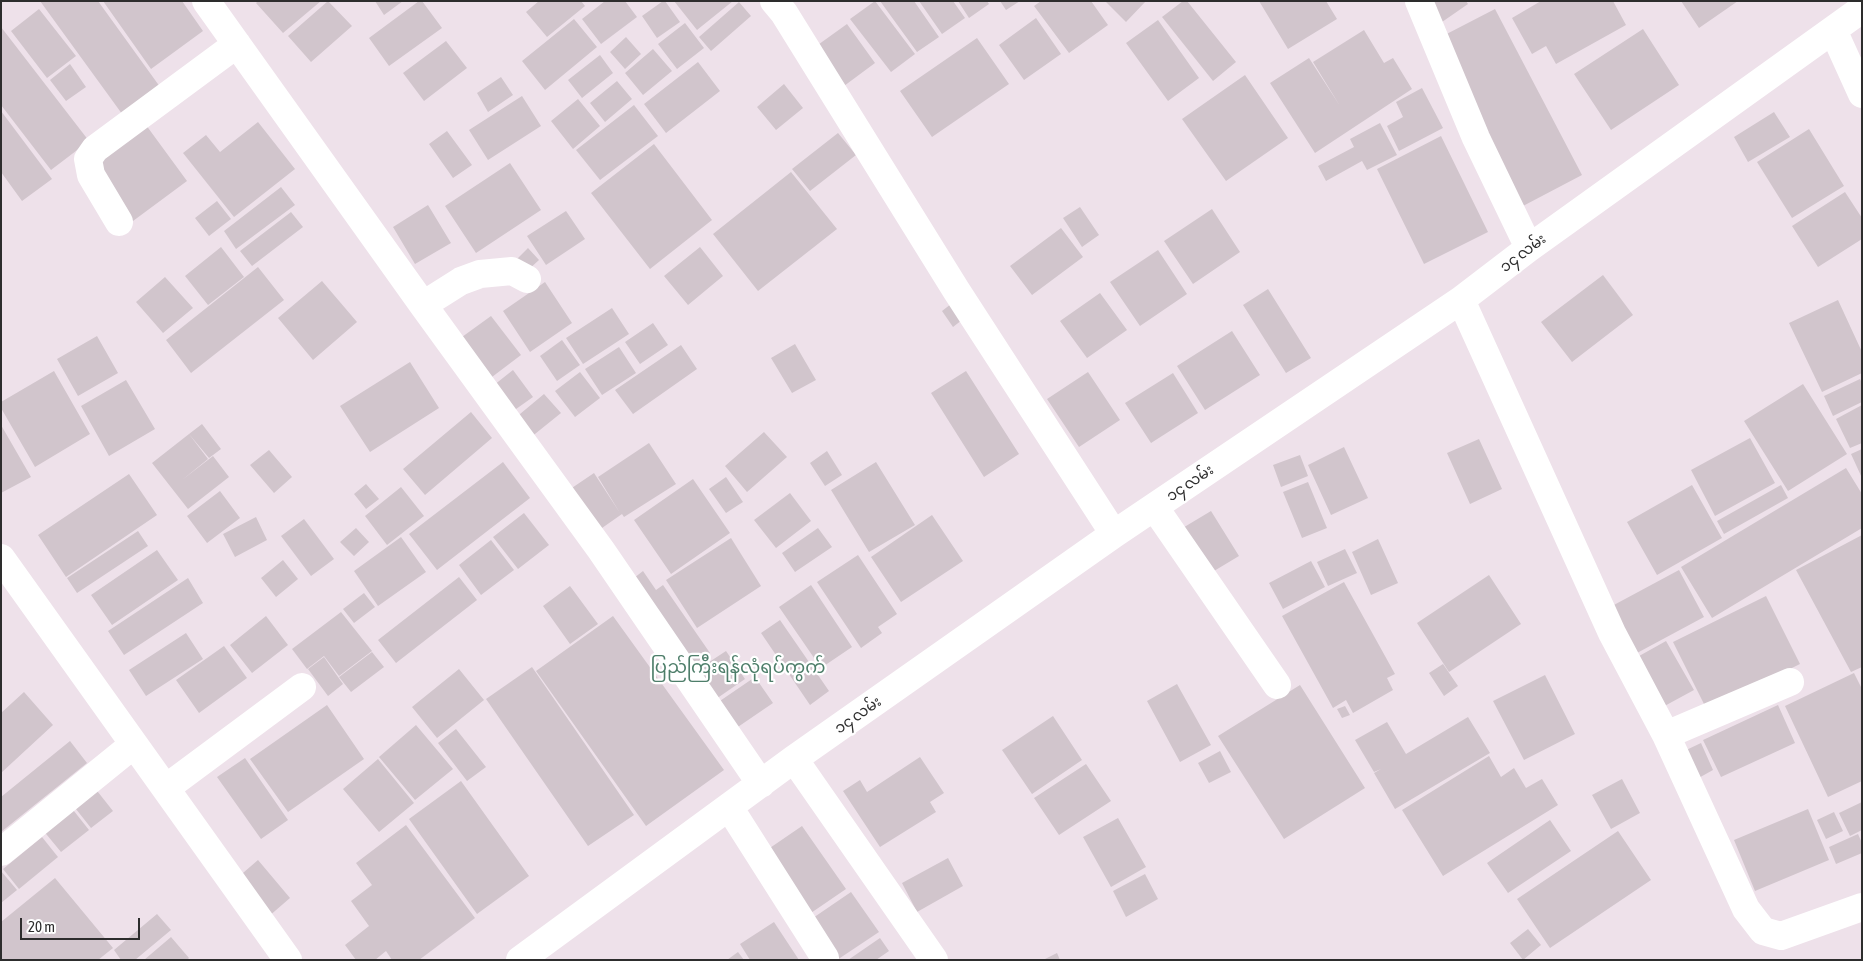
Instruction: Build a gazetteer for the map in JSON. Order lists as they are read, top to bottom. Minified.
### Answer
{"streets":{"street":["၁၄ လမ်း"]},"districts":["ပြည်ကြီးရန်လုံရပ်ကွက်"],"scale_bar":"20 m"}
